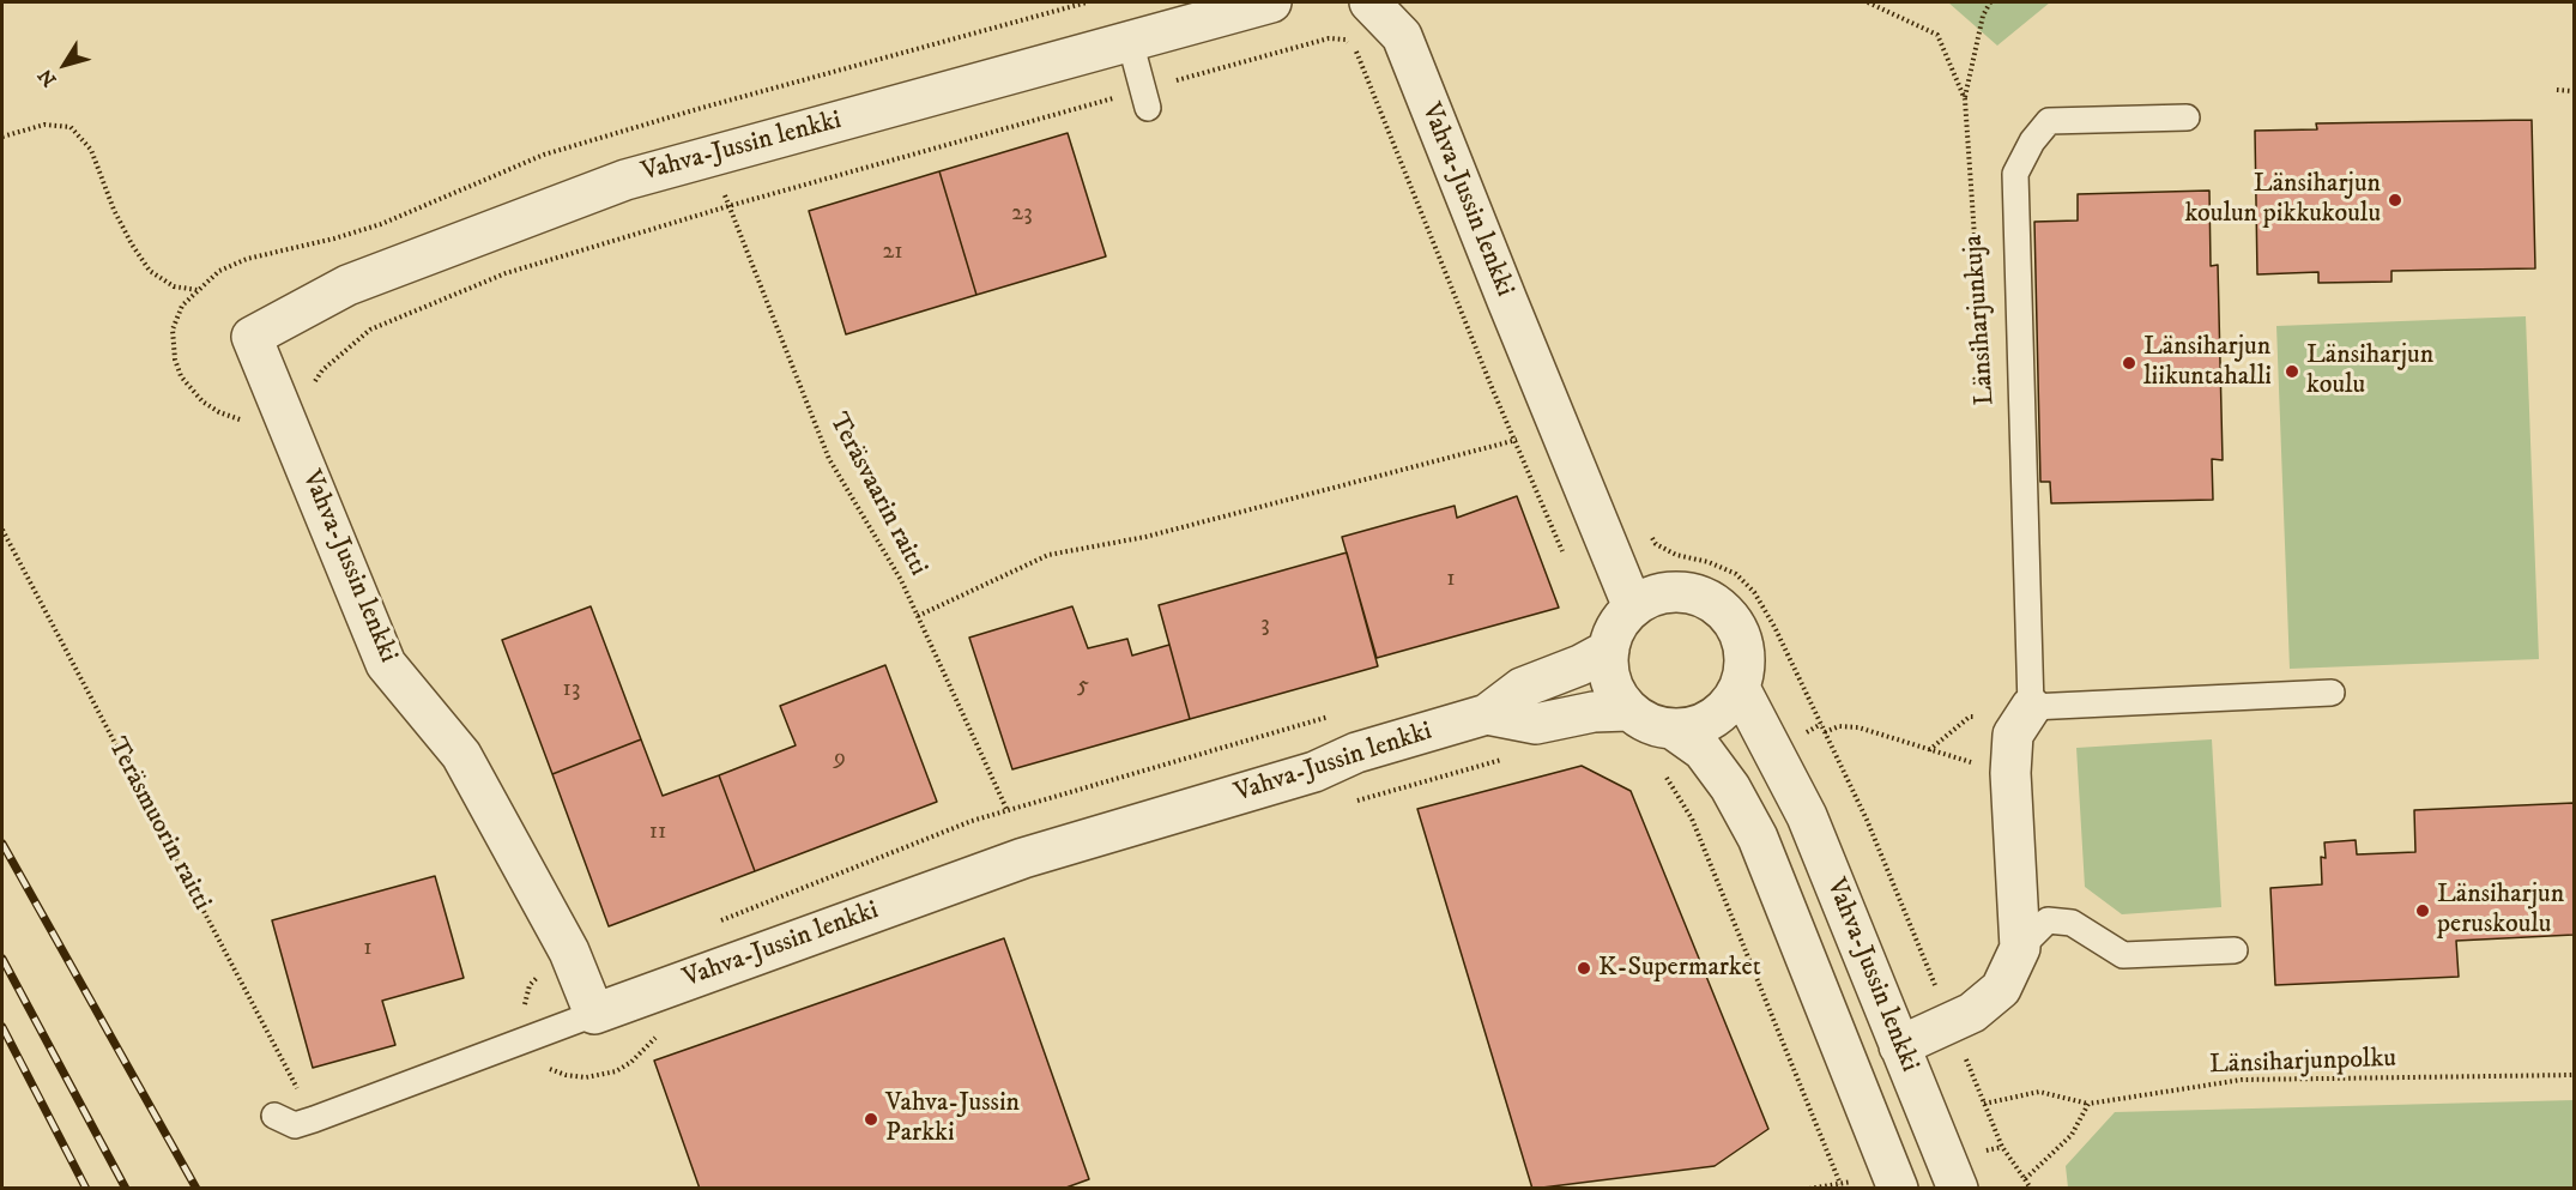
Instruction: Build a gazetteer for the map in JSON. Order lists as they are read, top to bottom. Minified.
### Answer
{"streets":{"street":["Vahva-Jussin lenkki"],"path":["Länsiharjunkuja","Teräsvaarin raitti","Teräsmuorin raitti","Länsiharjunpolku"]},"crossings":[["Vahva-Jussin lenkki","Teräsvaarin raitti"]],"places":["Länsiharjun koulun pikkukoulu","Länsiharjun liikuntahalli","Länsiharjun koulu","Länsiharjun peruskoulu","K-Supermarket","Vahva-Jussin Parkki"],"house_numbers":["23","21","1","3","5","13","9","11","1"],"north":"bottom left"}
